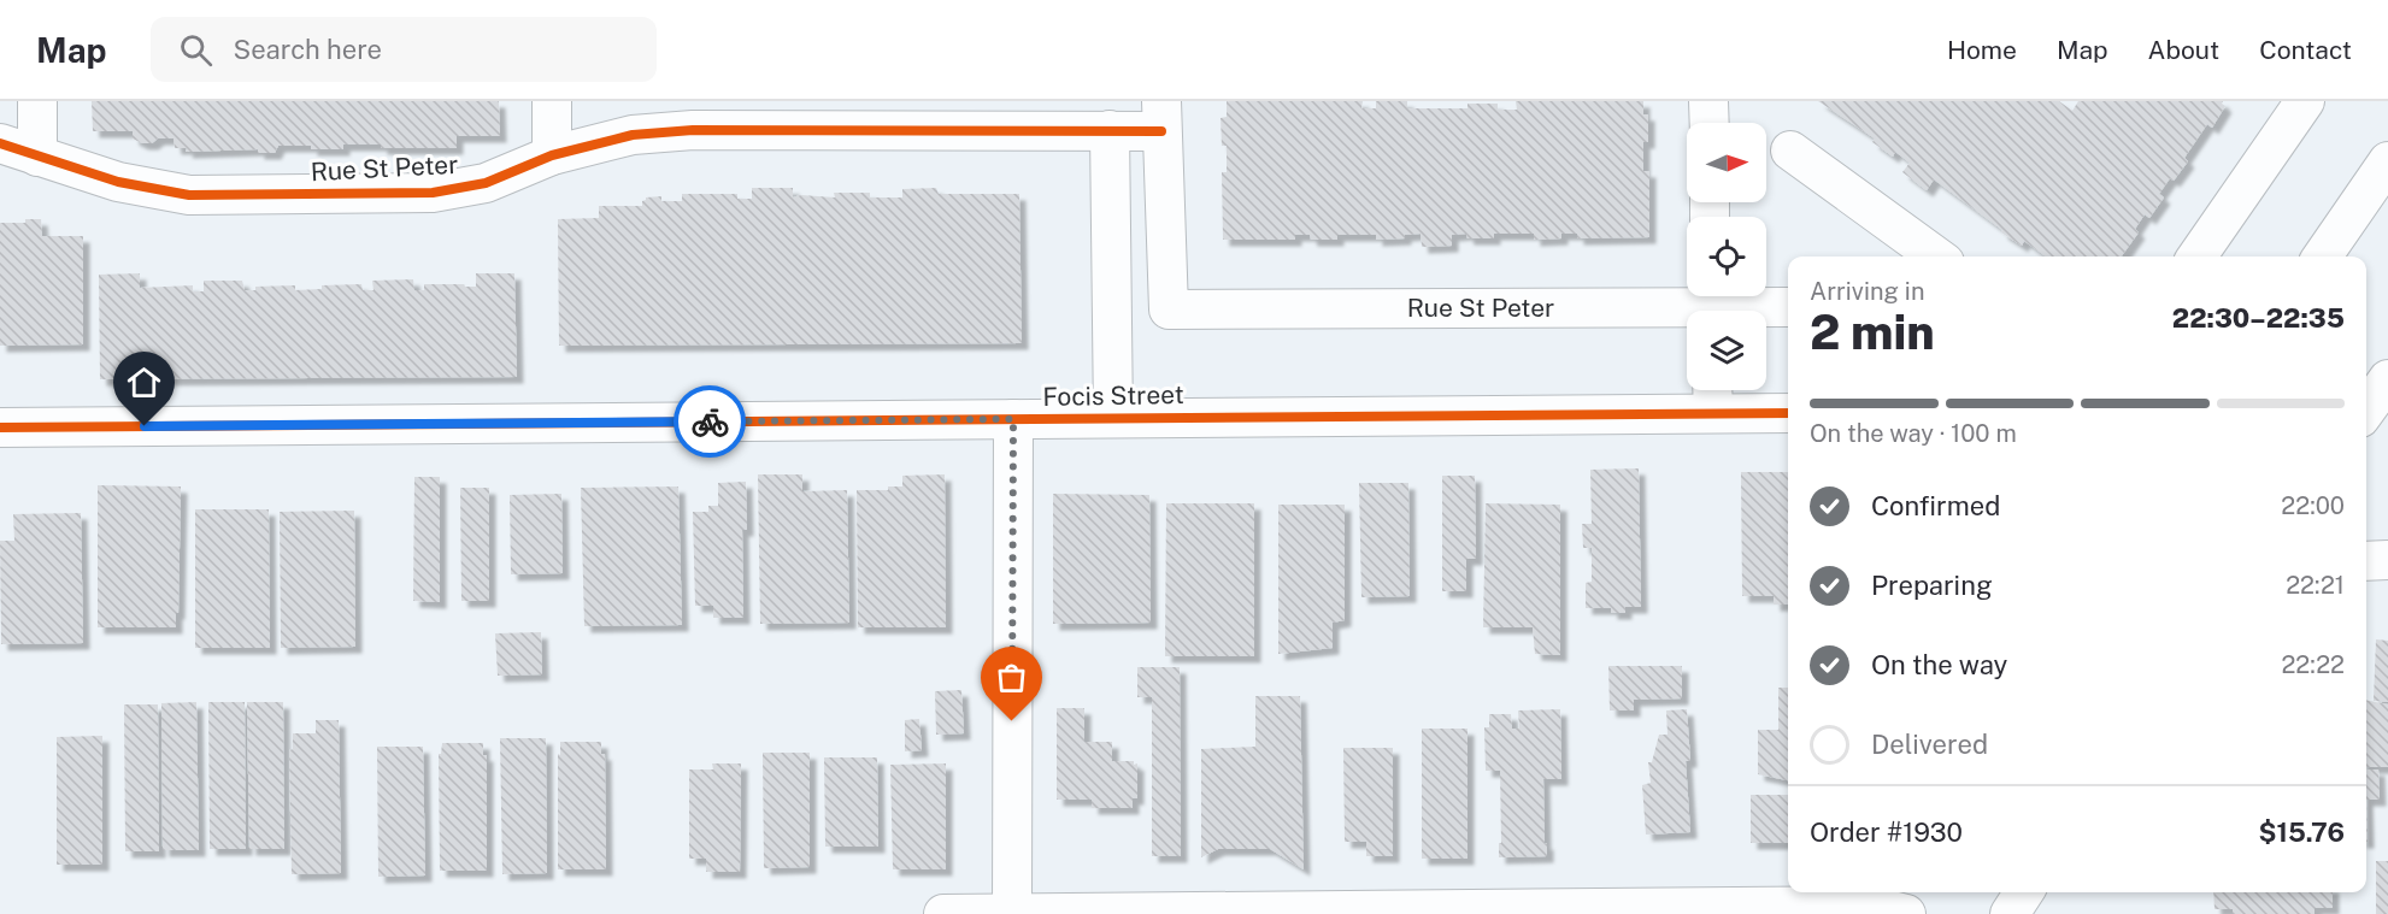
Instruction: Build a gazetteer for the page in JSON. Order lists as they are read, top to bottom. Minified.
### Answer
{"streets":{"street":["Rue St Peter","Focis Street"]},"north":"right","page":{"header":"Map","search":"Search here","nav":["Home","Map","About","Contact"],"heading":["2 min","Arriving in","22:30–22:35"],"panel":["Order #1930","$15.76"],"bar":"On the way · 100 m","list":[["Confirmed","22:00"],["Preparing","22:21"],["On the way","22:22"],"Delivered"]}}
